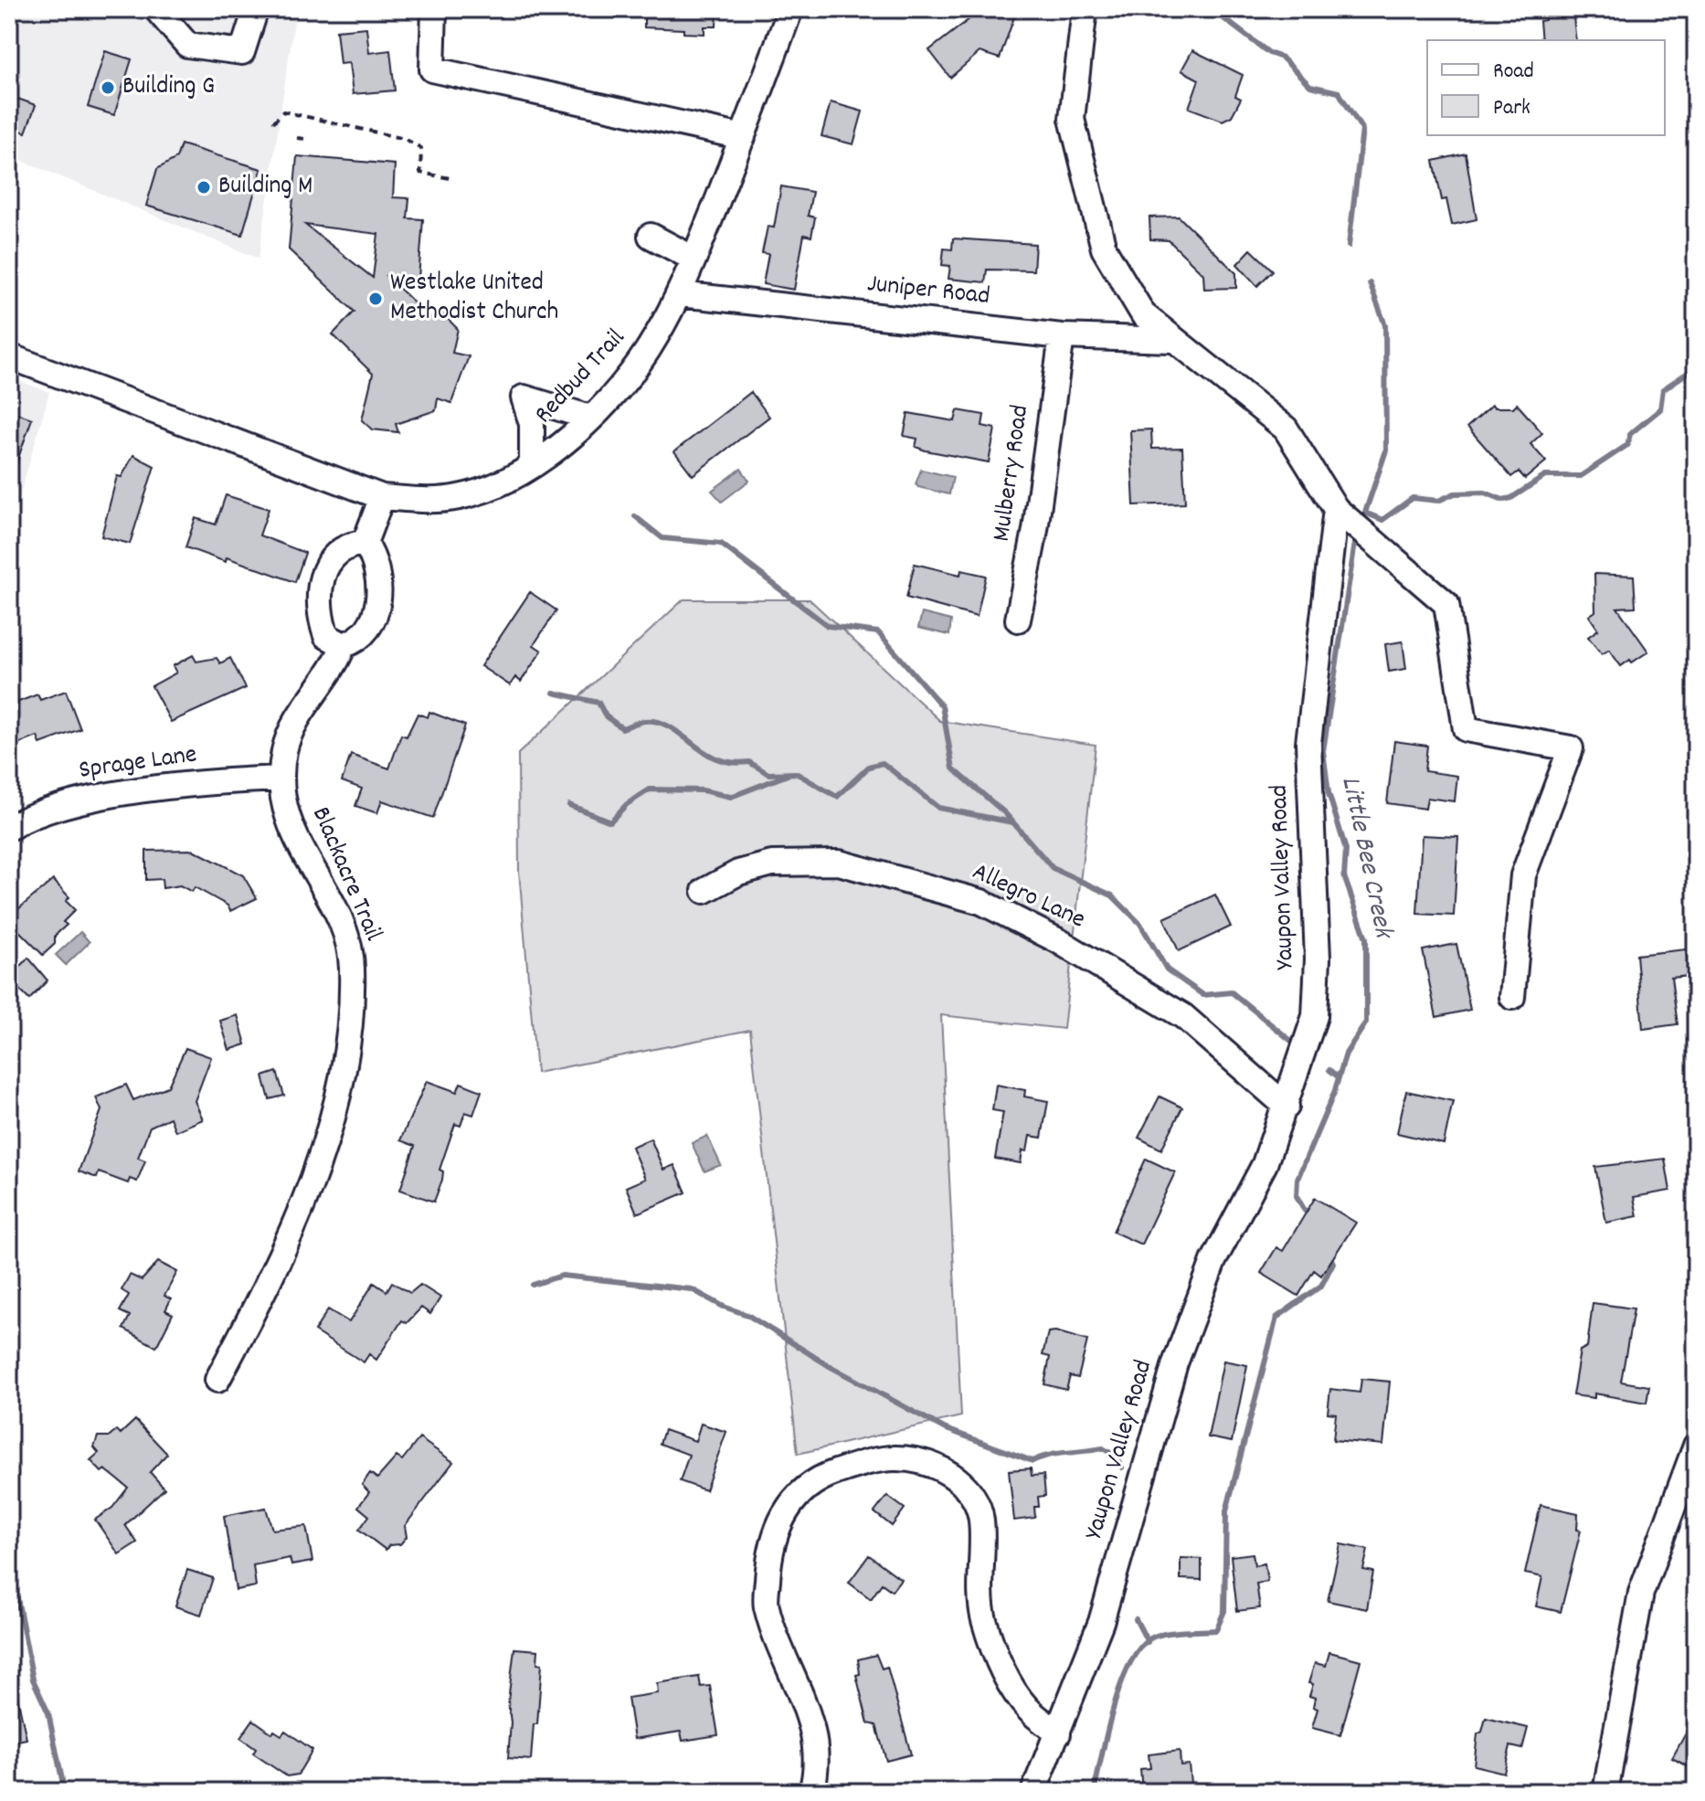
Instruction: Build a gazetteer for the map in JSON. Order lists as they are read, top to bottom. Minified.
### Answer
{"streets":{"street":["Juniper Road","Redbud Trail","Mulberry Road","Sprage Lane","Blackacre Trail","Yaupon Valley Road","Allegro Lane"]},"crossings":[["Juniper Road","Redbud Trail"],["Juniper Road","Mulberry Road"],["Sprage Lane","Blackacre Trail"],["Yaupon Valley Road","Allegro Lane"]],"water":["Little Bee Creek"],"places":["Building G","Building M","Westlake United Methodist Church"],"legend":["Road","Park"]}
